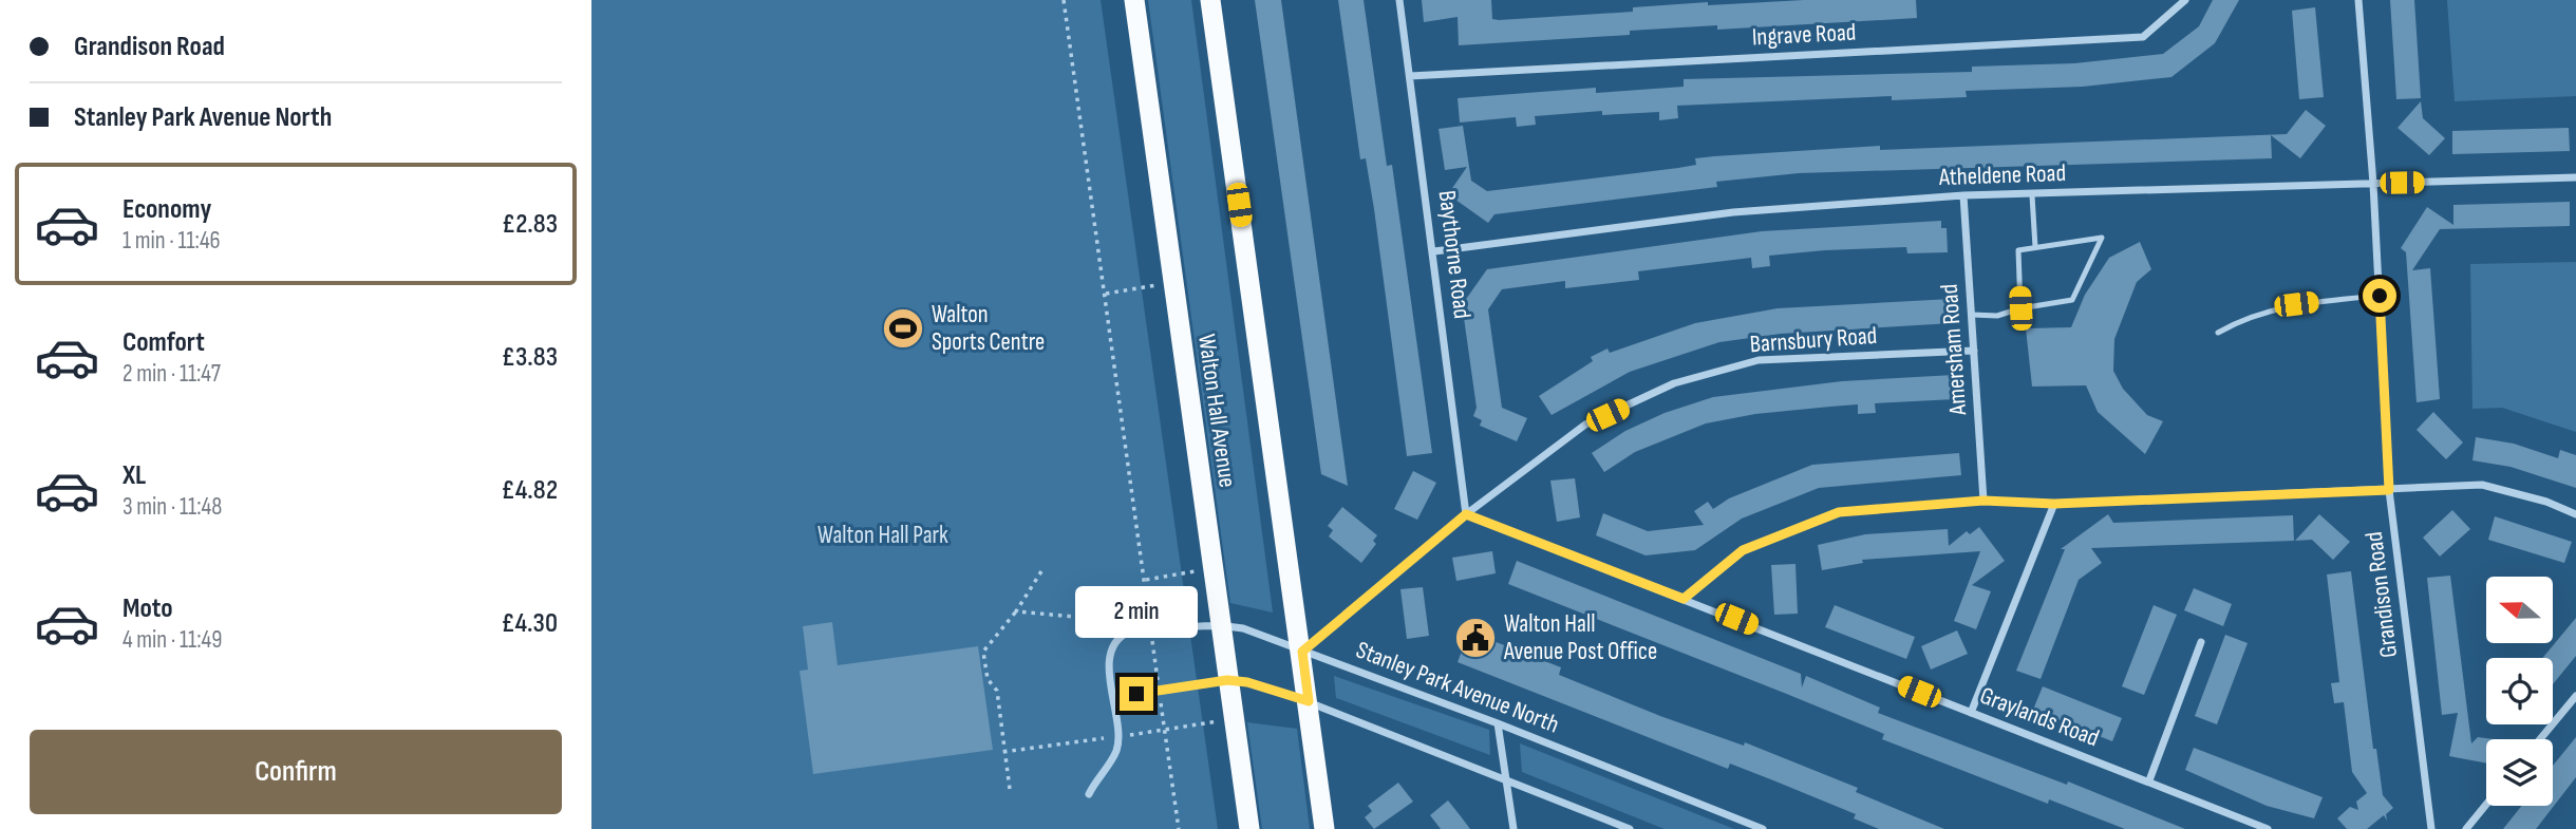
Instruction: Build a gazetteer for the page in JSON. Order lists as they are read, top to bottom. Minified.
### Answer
{"streets":{"highway":["Walton Hall Avenue"],"street":["Ingrave Road","Atheldene Road","Baythorne Road","Barnsbury Road","Amersham Road","Grandison Road","Stanley Park Avenue North","Graylands Road"]},"crossings":[["Ingrave Road","Baythorne Road"],["Atheldene Road","Baythorne Road"],["Atheldene Road","Amersham Road"],["Atheldene Road","Grandison Road"],["Baythorne Road","Barnsbury Road"],["Baythorne Road","Graylands Road"],["Barnsbury Road","Amersham Road"],["Barnsbury Road","Walton Hall Avenue"],["Barnsbury Road","Stanley Park Avenue North"],["Barnsbury Road","Graylands Road"],["Walton Hall Avenue","Stanley Park Avenue North"]],"parks":["Walton Hall Park"],"places":{"sports":["Walton Sports Centre"],"public building":["Walton Hall Avenue Post Office"]},"north":"left","page":{"banner":["Grandison Road","Stanley Park Avenue North"],"list":[{"name":"Economy","note":"1 min · 11:46","value":"£2.83"},{"name":"Comfort","note":"2 min · 11:47","value":"£3.83"},{"name":"XL","note":"3 min · 11:48","value":"£4.82"},{"name":"Moto","note":"4 min · 11:49","value":"£4.30"}],"bubble":"2 min","buttons":"Confirm"}}
